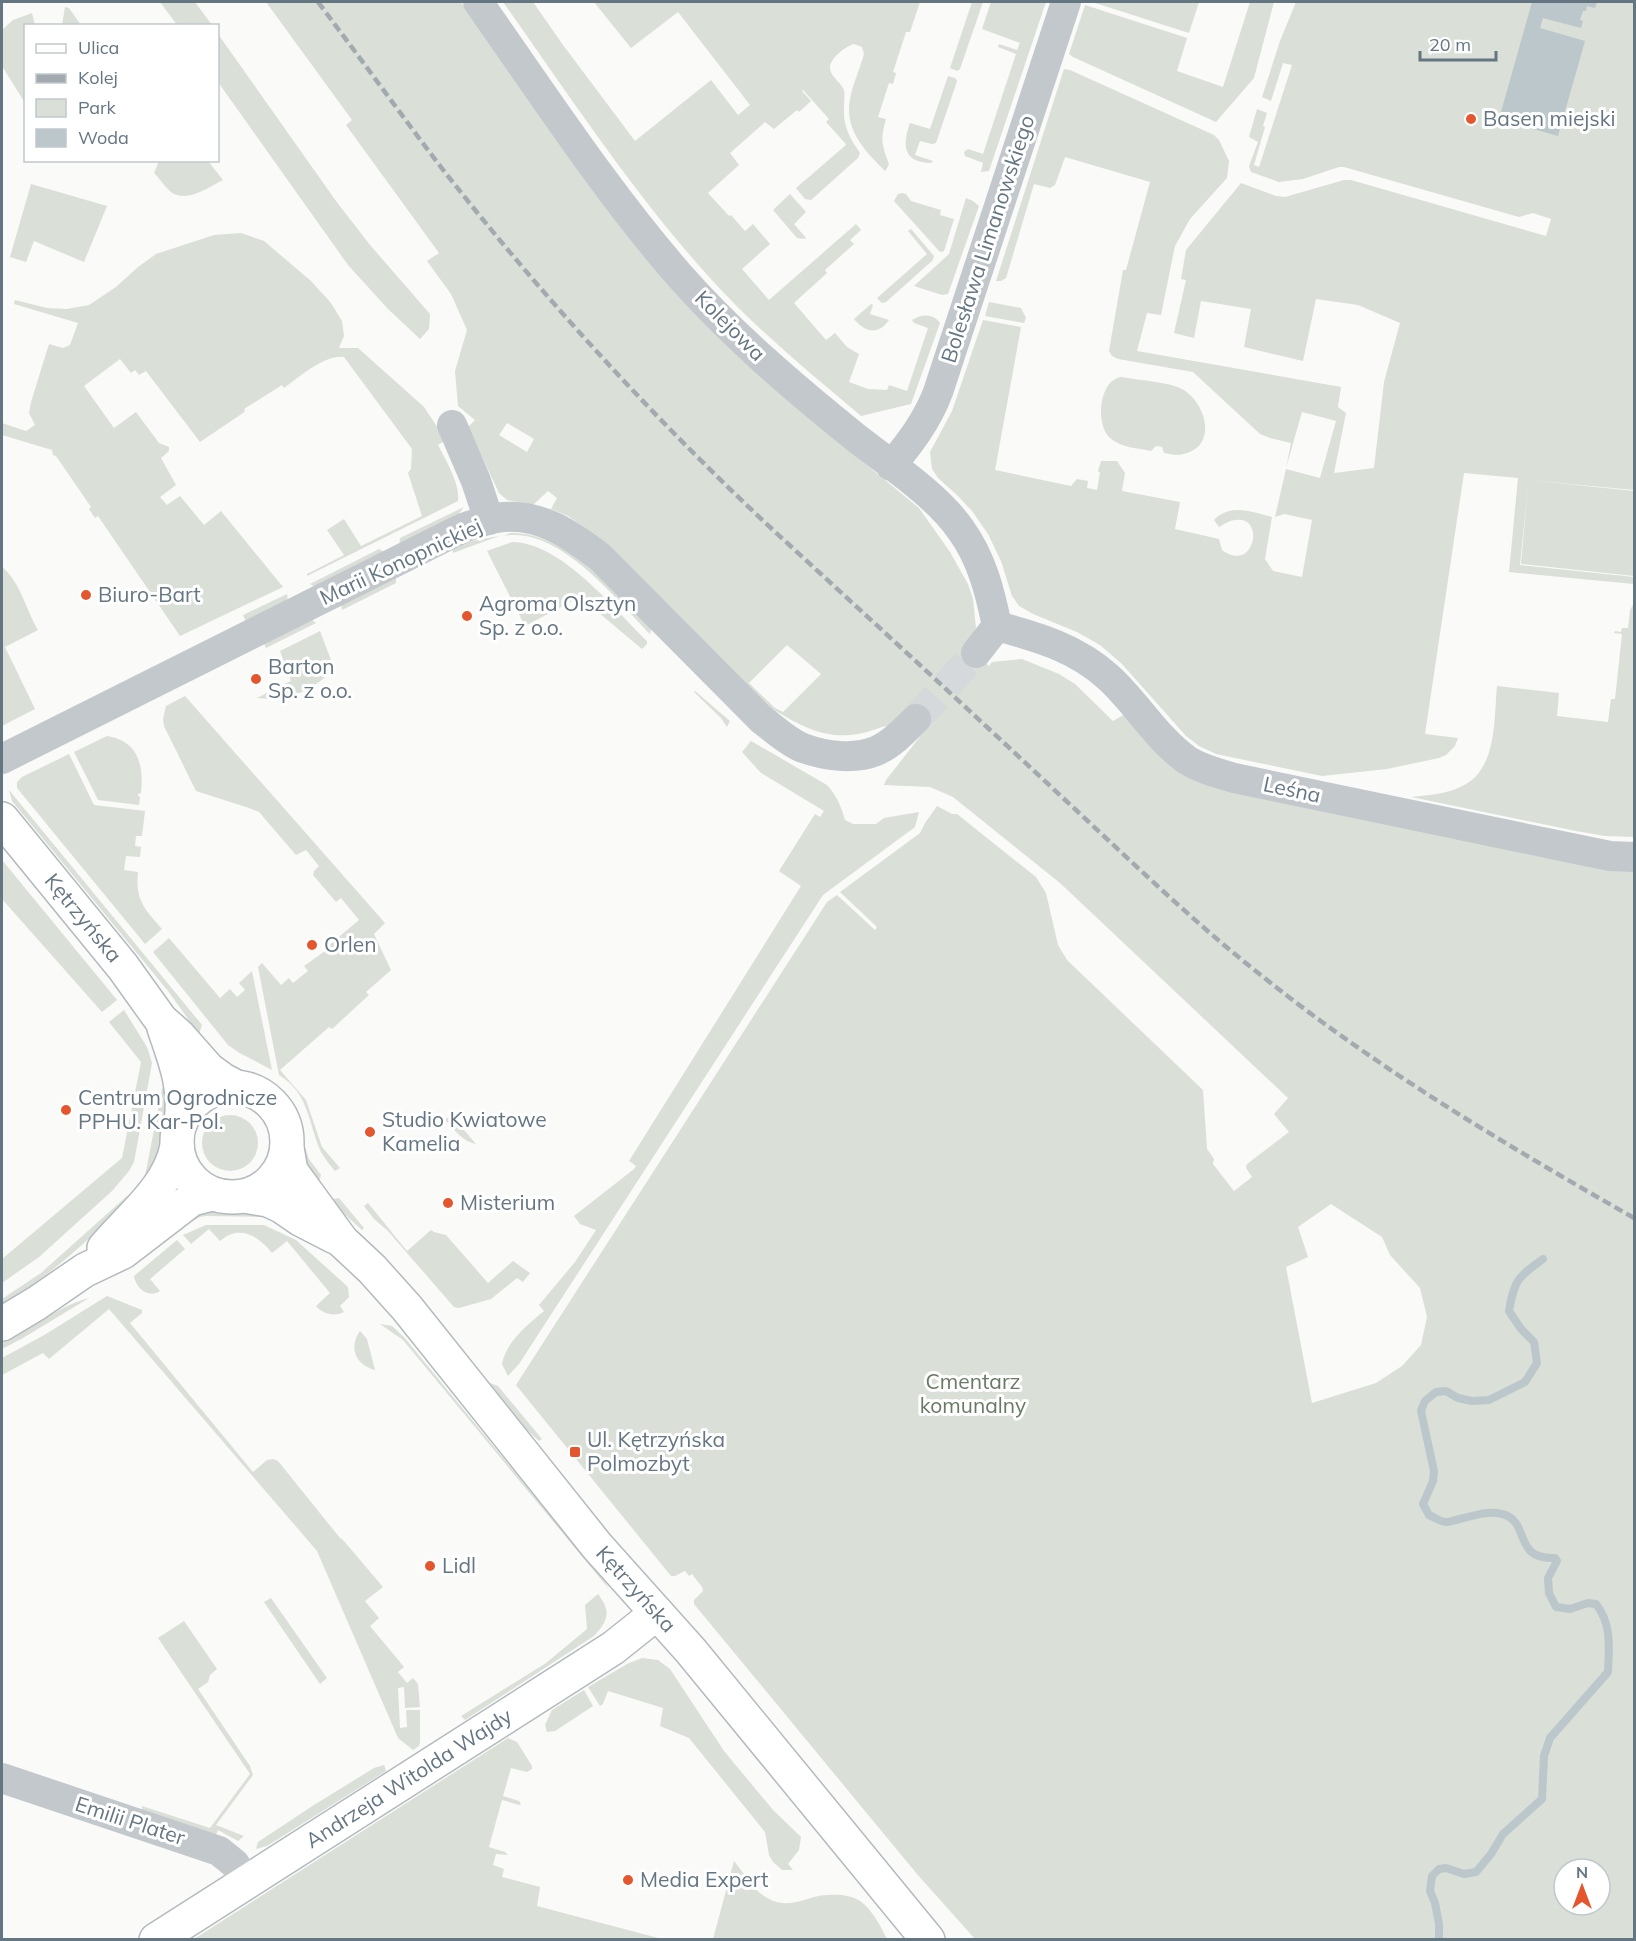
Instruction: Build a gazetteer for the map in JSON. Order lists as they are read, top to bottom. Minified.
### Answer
{"streets":{"main road":["Kętrzyńska","Andrzeja Witolda Wajdy"],"street":["Bolesława Limanowskiego","Kolejowa","Marii Konopnickiej","Leśna","Emilii Plater"]},"crossings":[["Bolesława Limanowskiego","Kolejowa"],["Kolejowa","Leśna"],["Kętrzyńska","Andrzeja Witolda Wajdy"],["Andrzeja Witolda Wajdy","Emilii Plater"]],"parks":["Cmentarz komunalny"],"places":{"other":["Basen miejski","Biuro-Bart","Agroma Olsztyn Sp. z o.o.","Barton Sp. z o.o.","Orlen","Centrum Ogrodnicze PPHU. Kar-Pol.","Studio Kwiatowe Kamelia","Misterium","Lidl","Media Expert"],"transit":["Ul. Kętrzyńska Polmozbyt"]},"legend":["Ulica","Kolej","Park","Woda"],"scale_bar":"20 m","north":"top"}
